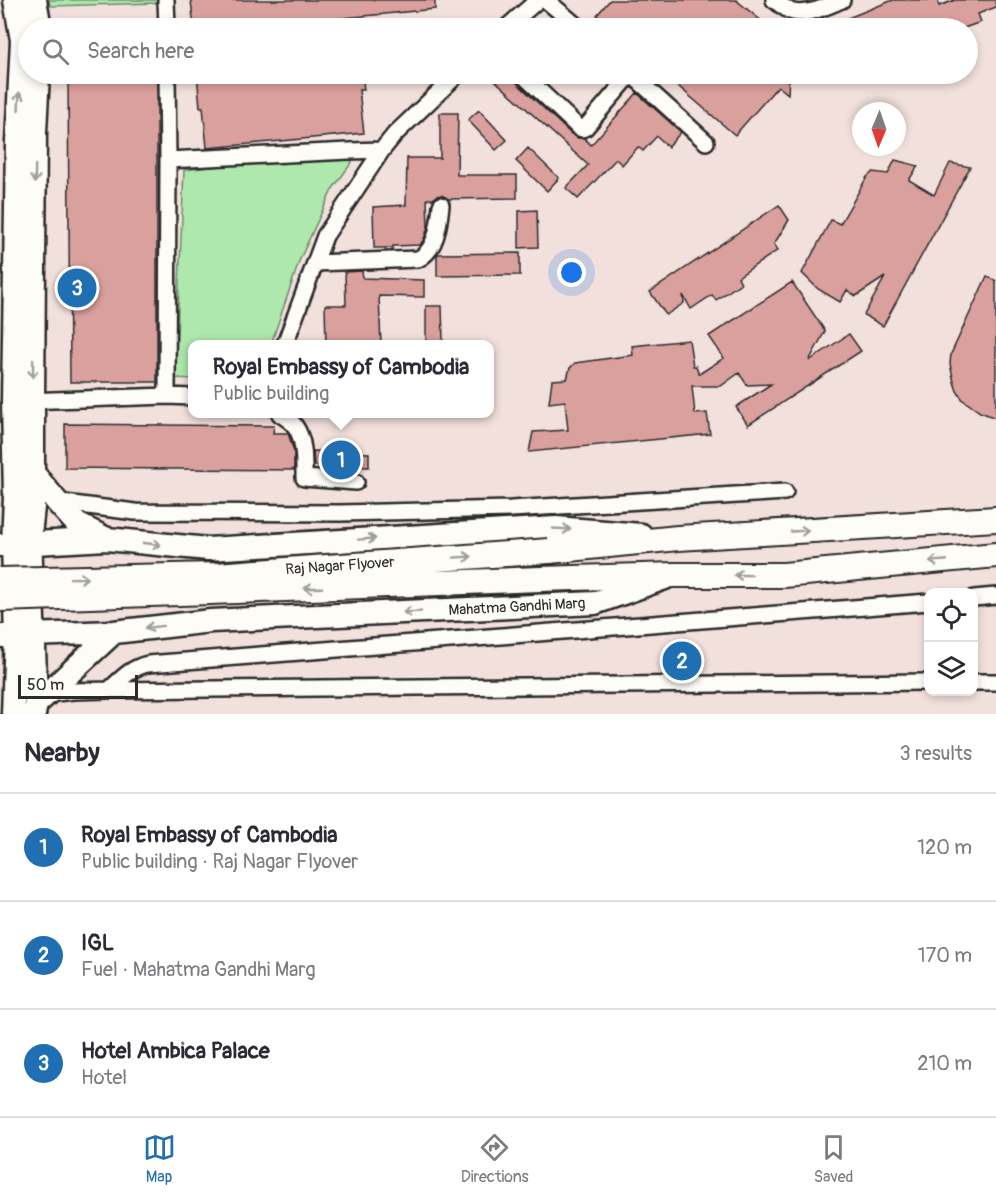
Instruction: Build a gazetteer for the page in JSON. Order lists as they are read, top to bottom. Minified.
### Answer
{"streets":{"main road":["Raj Nagar Flyover","Mahatma Gandhi Marg"]},"crossings":[["Raj Nagar Flyover","Mahatma Gandhi Marg"]],"scale_bar":"50 m","north":"bottom","page":{"search":"Search here","pins":["3","1","2"],"popup":["Royal Embassy of Cambodia","Public building"],"scale":"50 m","heading":["Nearby","3 results"],"list":[{"mark":"1","name":"Royal Embassy of Cambodia","note":"Public building · Raj Nagar Flyover","value":"120 m"},{"mark":"2","name":"IGL","note":"Fuel · Mahatma Gandhi Marg","value":"170 m"},{"mark":"3","name":"Hotel Ambica Palace","note":"Hotel","value":"210 m"}],"nav":["Map","Directions","Saved"]}}
